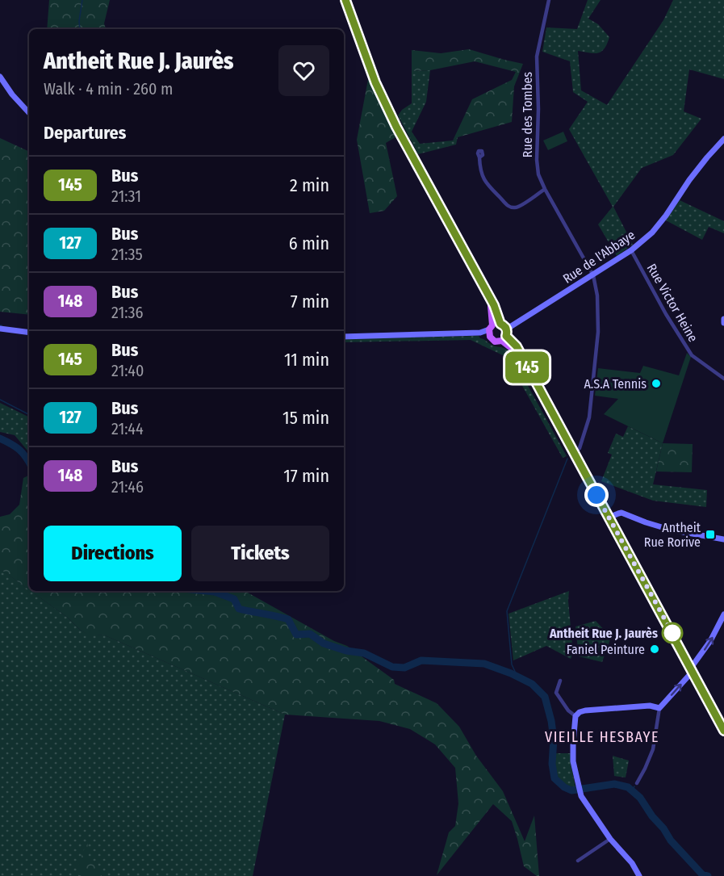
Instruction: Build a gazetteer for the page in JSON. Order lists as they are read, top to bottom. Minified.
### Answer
{"streets":{"street":["Rue des Tombes","Rue de l'Abbaye","Rue Victor Heine"]},"crossings":[["Rue des Tombes","Rue de l'Abbaye"],["Rue de l'Abbaye","Rue Victor Heine"]],"districts":["VIEILLE HESBAYE"],"places":{"other":["A.S.A Tennis","Antheit Rue J. Jaurès","Faniel Peinture"],"transit":["Antheit Rue Rorive"]},"lines":["bus line 145"],"page":{"on_map":"145","heading":[["Antheit Rue J. Jaurès","Walk · 4 min · 260 m"],"Departures"],"list":[{"mark":"145","name":"Bus","note":"21:31","value":"2 min"},{"mark":"127","name":"Bus","note":"21:35","value":"6 min"},{"mark":"148","name":"Bus","note":"21:36","value":"7 min"},{"mark":"145","name":"Bus","note":"21:40","value":"11 min"},{"mark":"127","name":"Bus","note":"21:44","value":"15 min"},{"mark":"148","name":"Bus","note":"21:46","value":"17 min"}],"buttons":["Directions","Tickets"]}}
